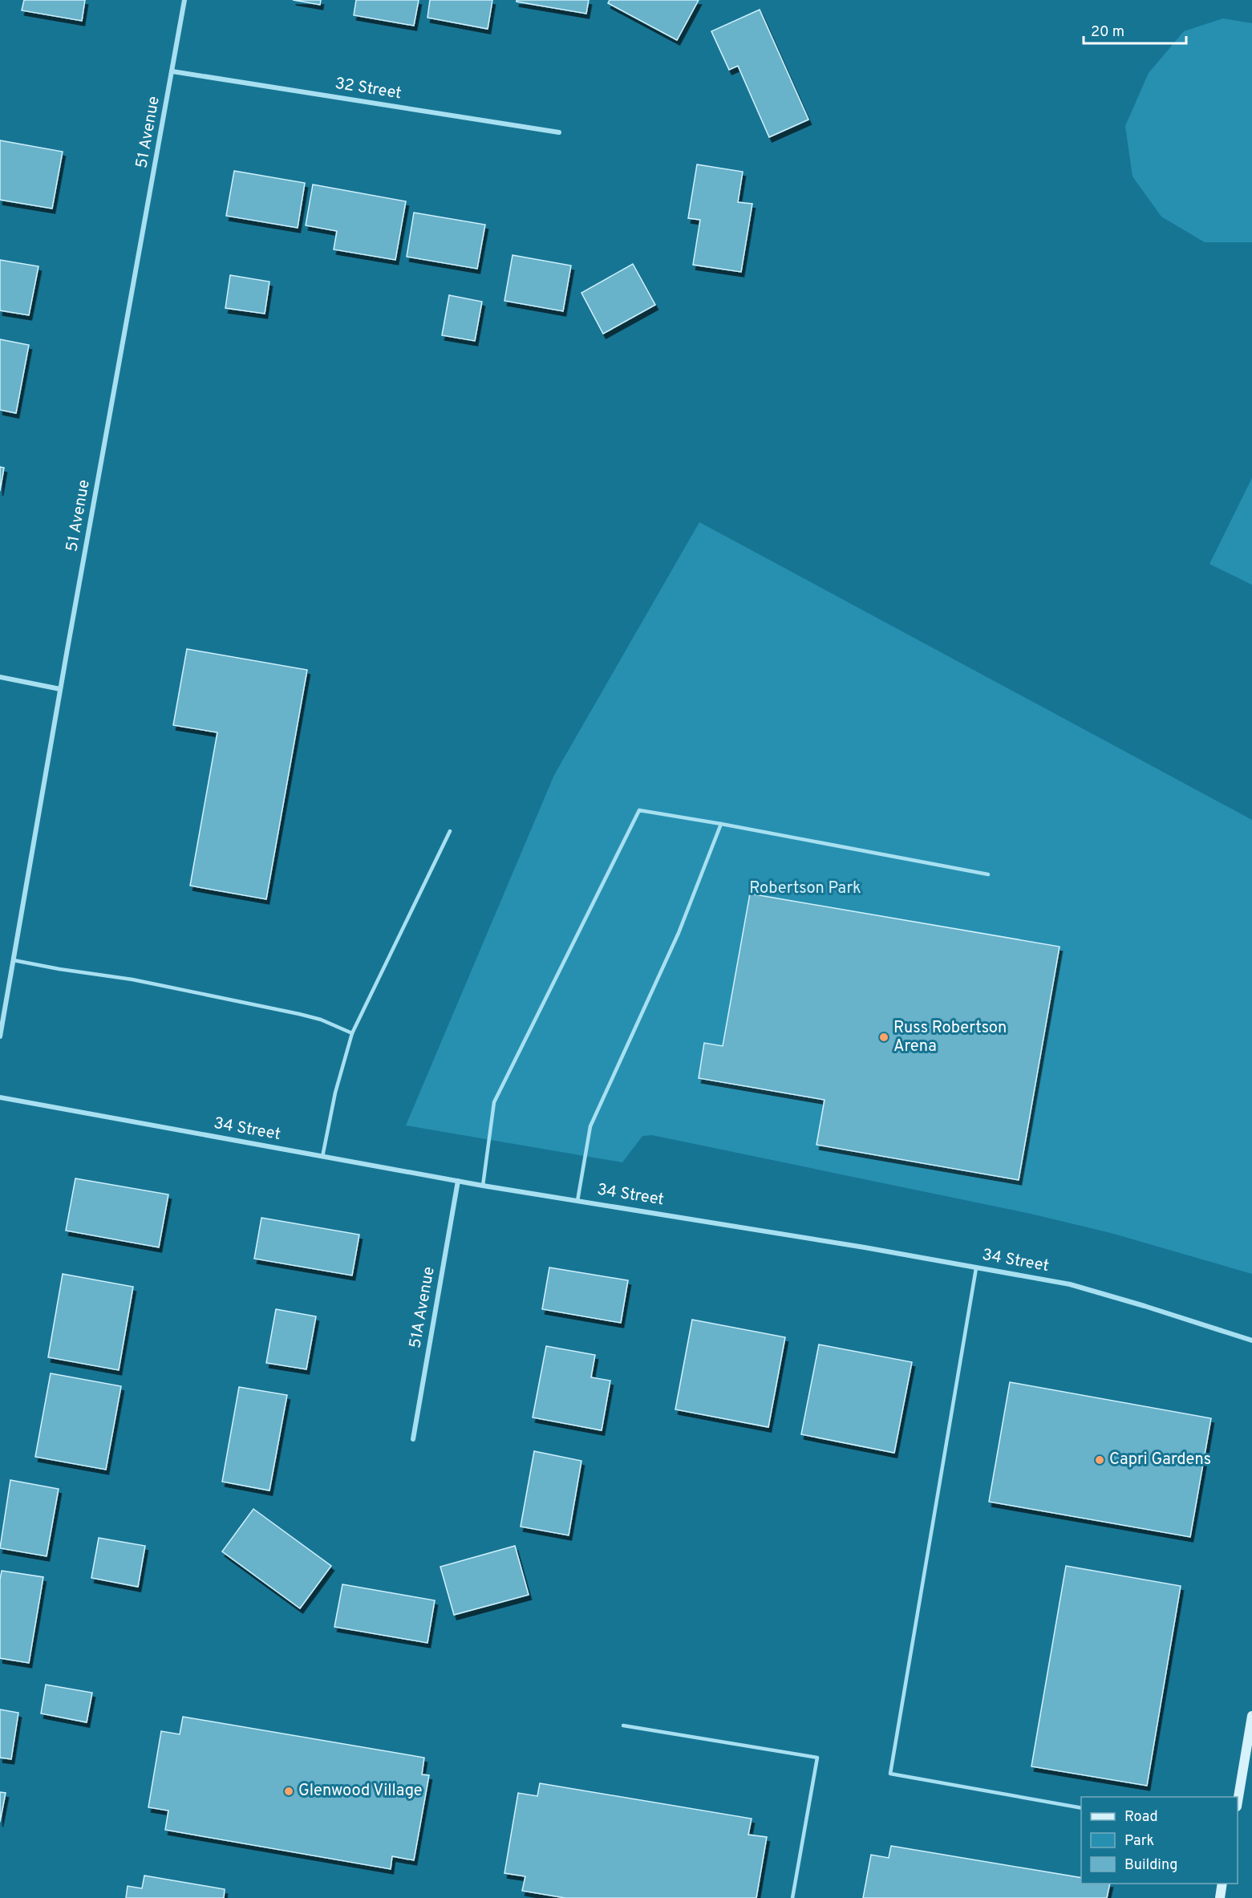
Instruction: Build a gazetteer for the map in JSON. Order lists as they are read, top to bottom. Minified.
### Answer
{"streets":{"street":["32 Street","51 Avenue","34 Street","51A Avenue"]},"crossings":[["32 Street","51 Avenue"],["34 Street","51A Avenue"]],"parks":["Robertson Park"],"places":["Russ Robertson Arena","Capri Gardens","Glenwood Village"],"legend":["Road","Park","Building"],"scale_bar":"20 m"}
